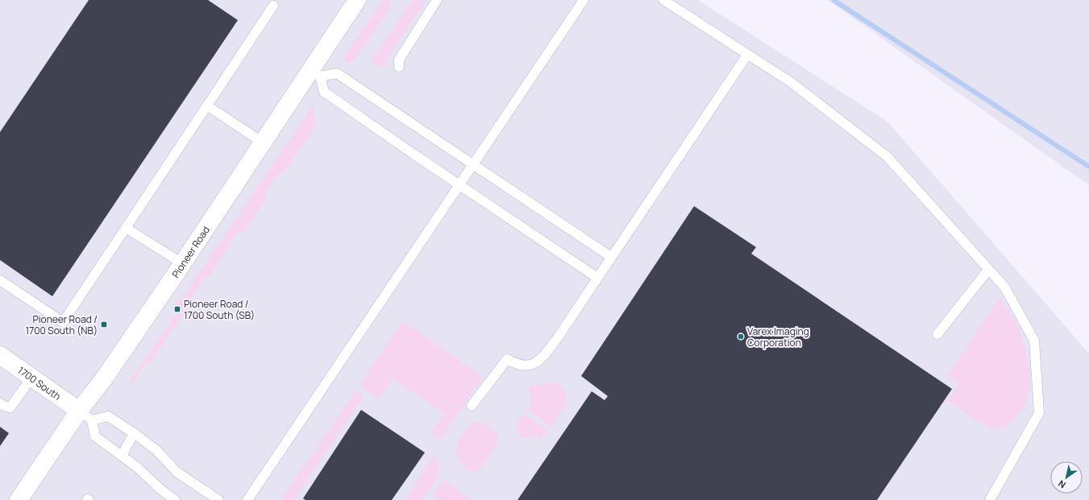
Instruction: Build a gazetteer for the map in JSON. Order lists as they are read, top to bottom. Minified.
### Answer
{"streets":{"main road":["Pioneer Road","1700 South"]},"crossings":[["Pioneer Road","1700 South"]],"places":{"transit":["Pioneer Road / 1700 South (SB)","Pioneer Road / 1700 South (NB)"],"other":["Varex Imaging Corporation"]},"north":"bottom left"}
